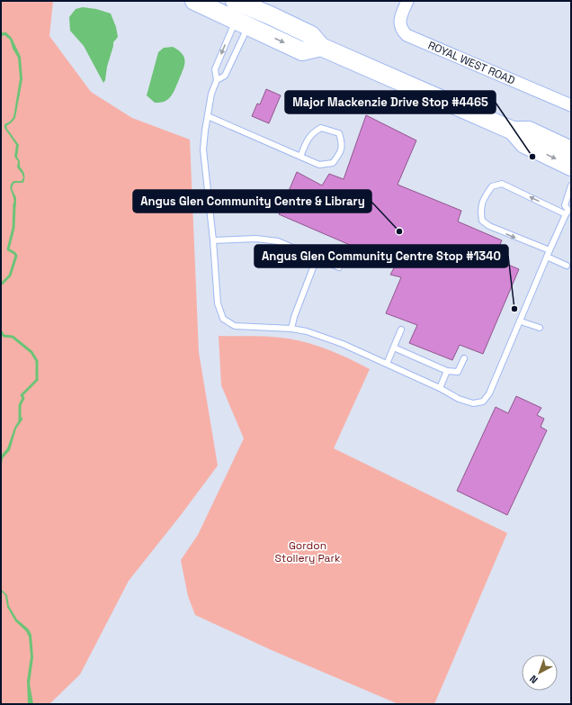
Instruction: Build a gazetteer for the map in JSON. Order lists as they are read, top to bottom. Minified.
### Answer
{"streets":{"street":["ROYAL WEST ROAD"]},"parks":["Gordon Stollery Park"],"places":["Major Mackenzie Drive Stop #4465","Angus Glen Community Centre & Library","Angus Glen Community Centre Stop #1340"],"north":"bottom left"}
